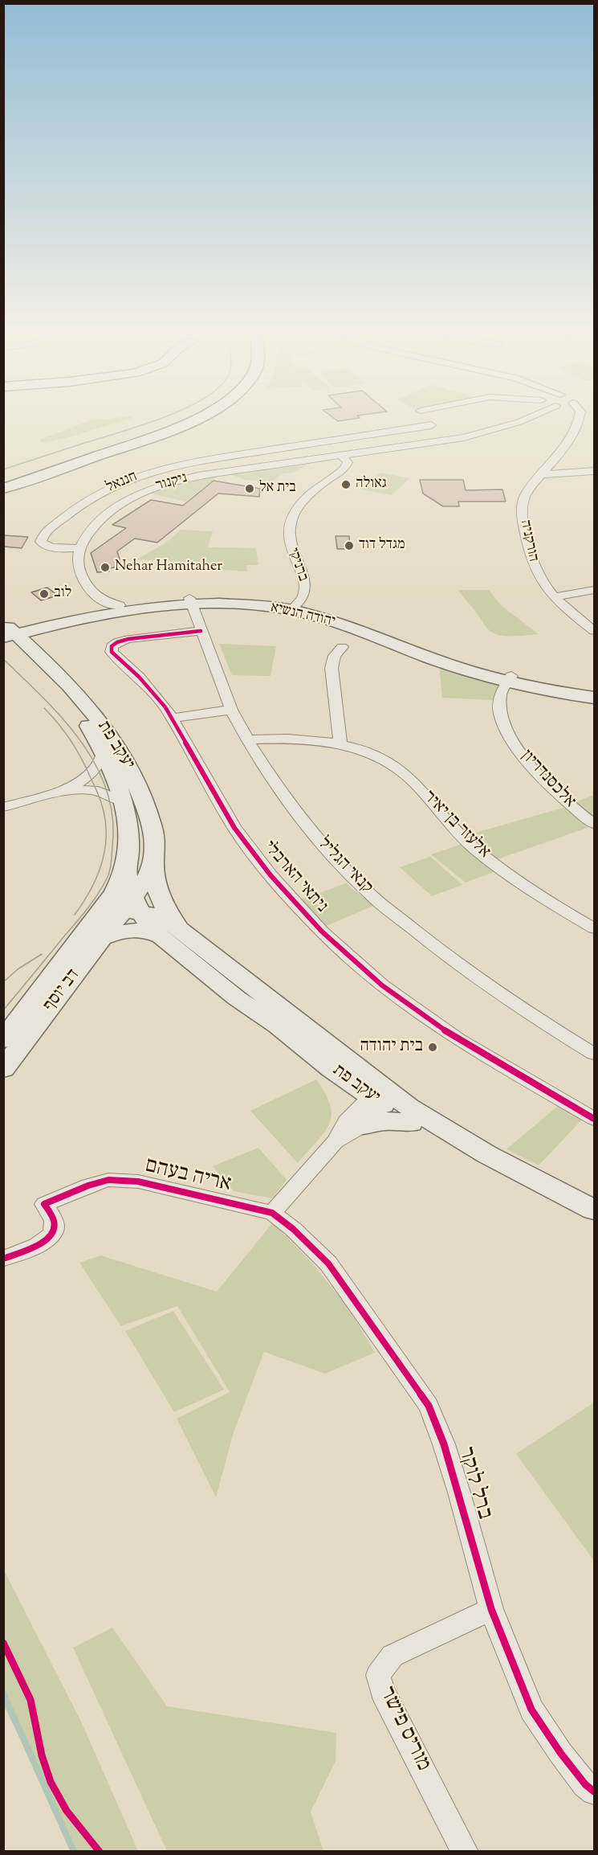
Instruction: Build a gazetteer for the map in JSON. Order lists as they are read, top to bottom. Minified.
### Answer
{"streets":{"main road":["יהודה הנשיא","יעקב פת","דב יוסף"],"street":["חננאל","ניקנור","הורקניה","ברניקי","אלכסנדריון","אלעזר בן יאיר","קנאי הגליל","ניתאי הארבלי","אריה בעהם","ברל לוקר","מוריס פישר"]},"crossings":[["חננאל","ניקנור"],["ניקנור","ברניקי"],["ברניקי","יהודה הנשיא"],["יהודה הנשיא","יעקב פת"],["יהודה הנשיא","אלכסנדריון"],["יהודה הנשיא","קנאי הגליל"],["יעקב פת","דב יוסף"],["אלעזר בן יאיר","קנאי הגליל"],["קנאי הגליל","ניתאי הארבלי"],["אריה בעהם","ברל לוקר"],["ברל לוקר","מוריס פישר"]],"places":["גאולה","בית אל","מגדל דוד","Nehar Hamitaher","לוב","בית יהודה"]}
